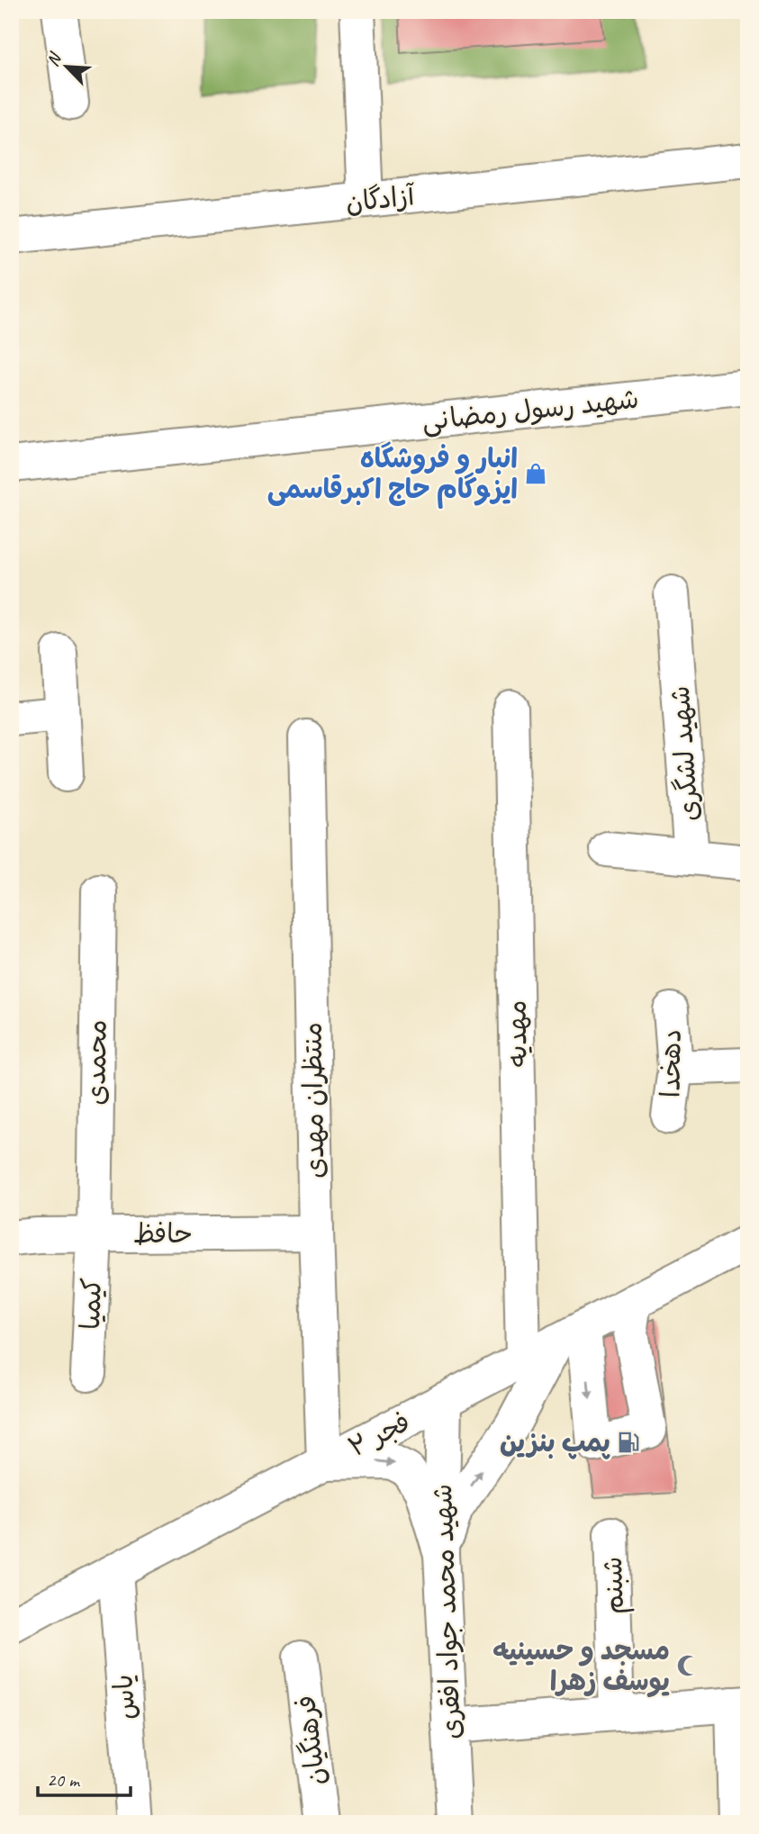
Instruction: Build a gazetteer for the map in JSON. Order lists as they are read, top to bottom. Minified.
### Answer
{"streets":{"street":["آزادگان","شهید رسول رمضانی","شهید لشگری","مهدیه","محمدی","دهخدا","منتظران مهدی","حافظ","کیمیا","فجر ۲","شبنم","شهید محمد جواد افقری","یاس","فرهنگیان"]},"crossings":[["مهدیه","فجر ۲"],["محمدی","حافظ"],["محمدی","کیمیا"],["منتظران مهدی","حافظ"],["منتظران مهدی","فجر ۲"],["حافظ","کیمیا"],["فجر ۲","شهید محمد جواد افقری"],["فجر ۲","یاس"]],"places":{"shop":["انبار و فروشگاه ایزوگام حاج اکبرقاسمی"],"fuel station":["پمپ بنزین"],"mosque":["مسجد و حسینیه یوسف زهرا"]},"scale_bar":"20 m","north":"top left"}
